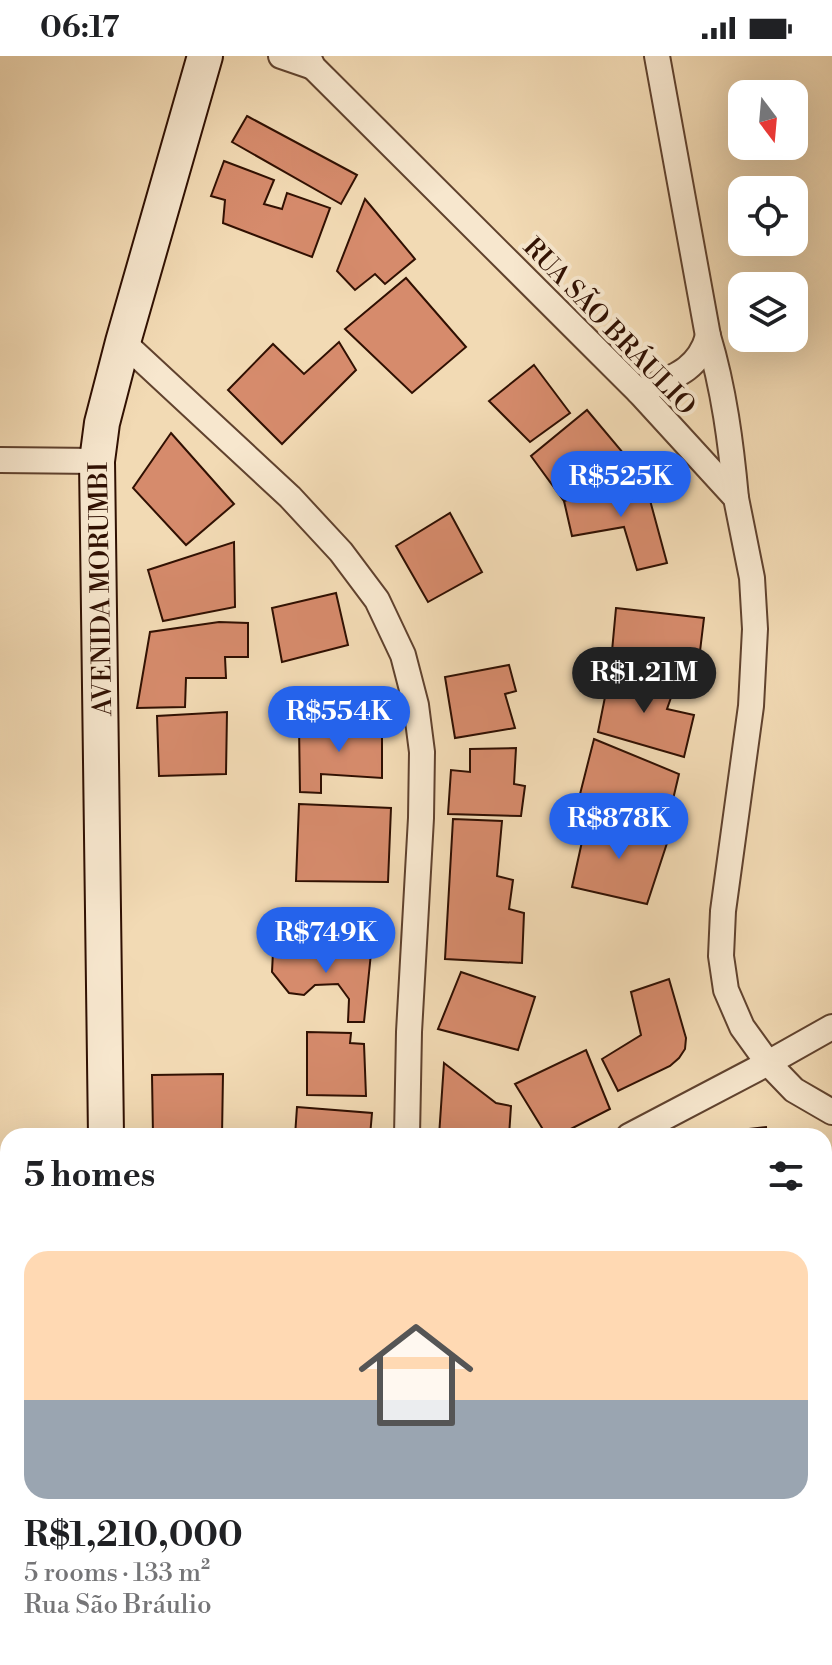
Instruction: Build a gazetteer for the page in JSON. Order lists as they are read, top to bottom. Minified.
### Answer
{"streets":{"main road":["AVENIDA MORUMBI"],"street":["RUA SÃO BRÁULIO"]},"north":"bottom","page":{"status":"06:17","price":["R$525K","R$1.21M","R$554K","R$878K","R$749K"],"heading":"5 homes","list":[{"name":"R$1,210,000","note":"5 rooms · 133 m² · Rua São Bráulio"}]}}
